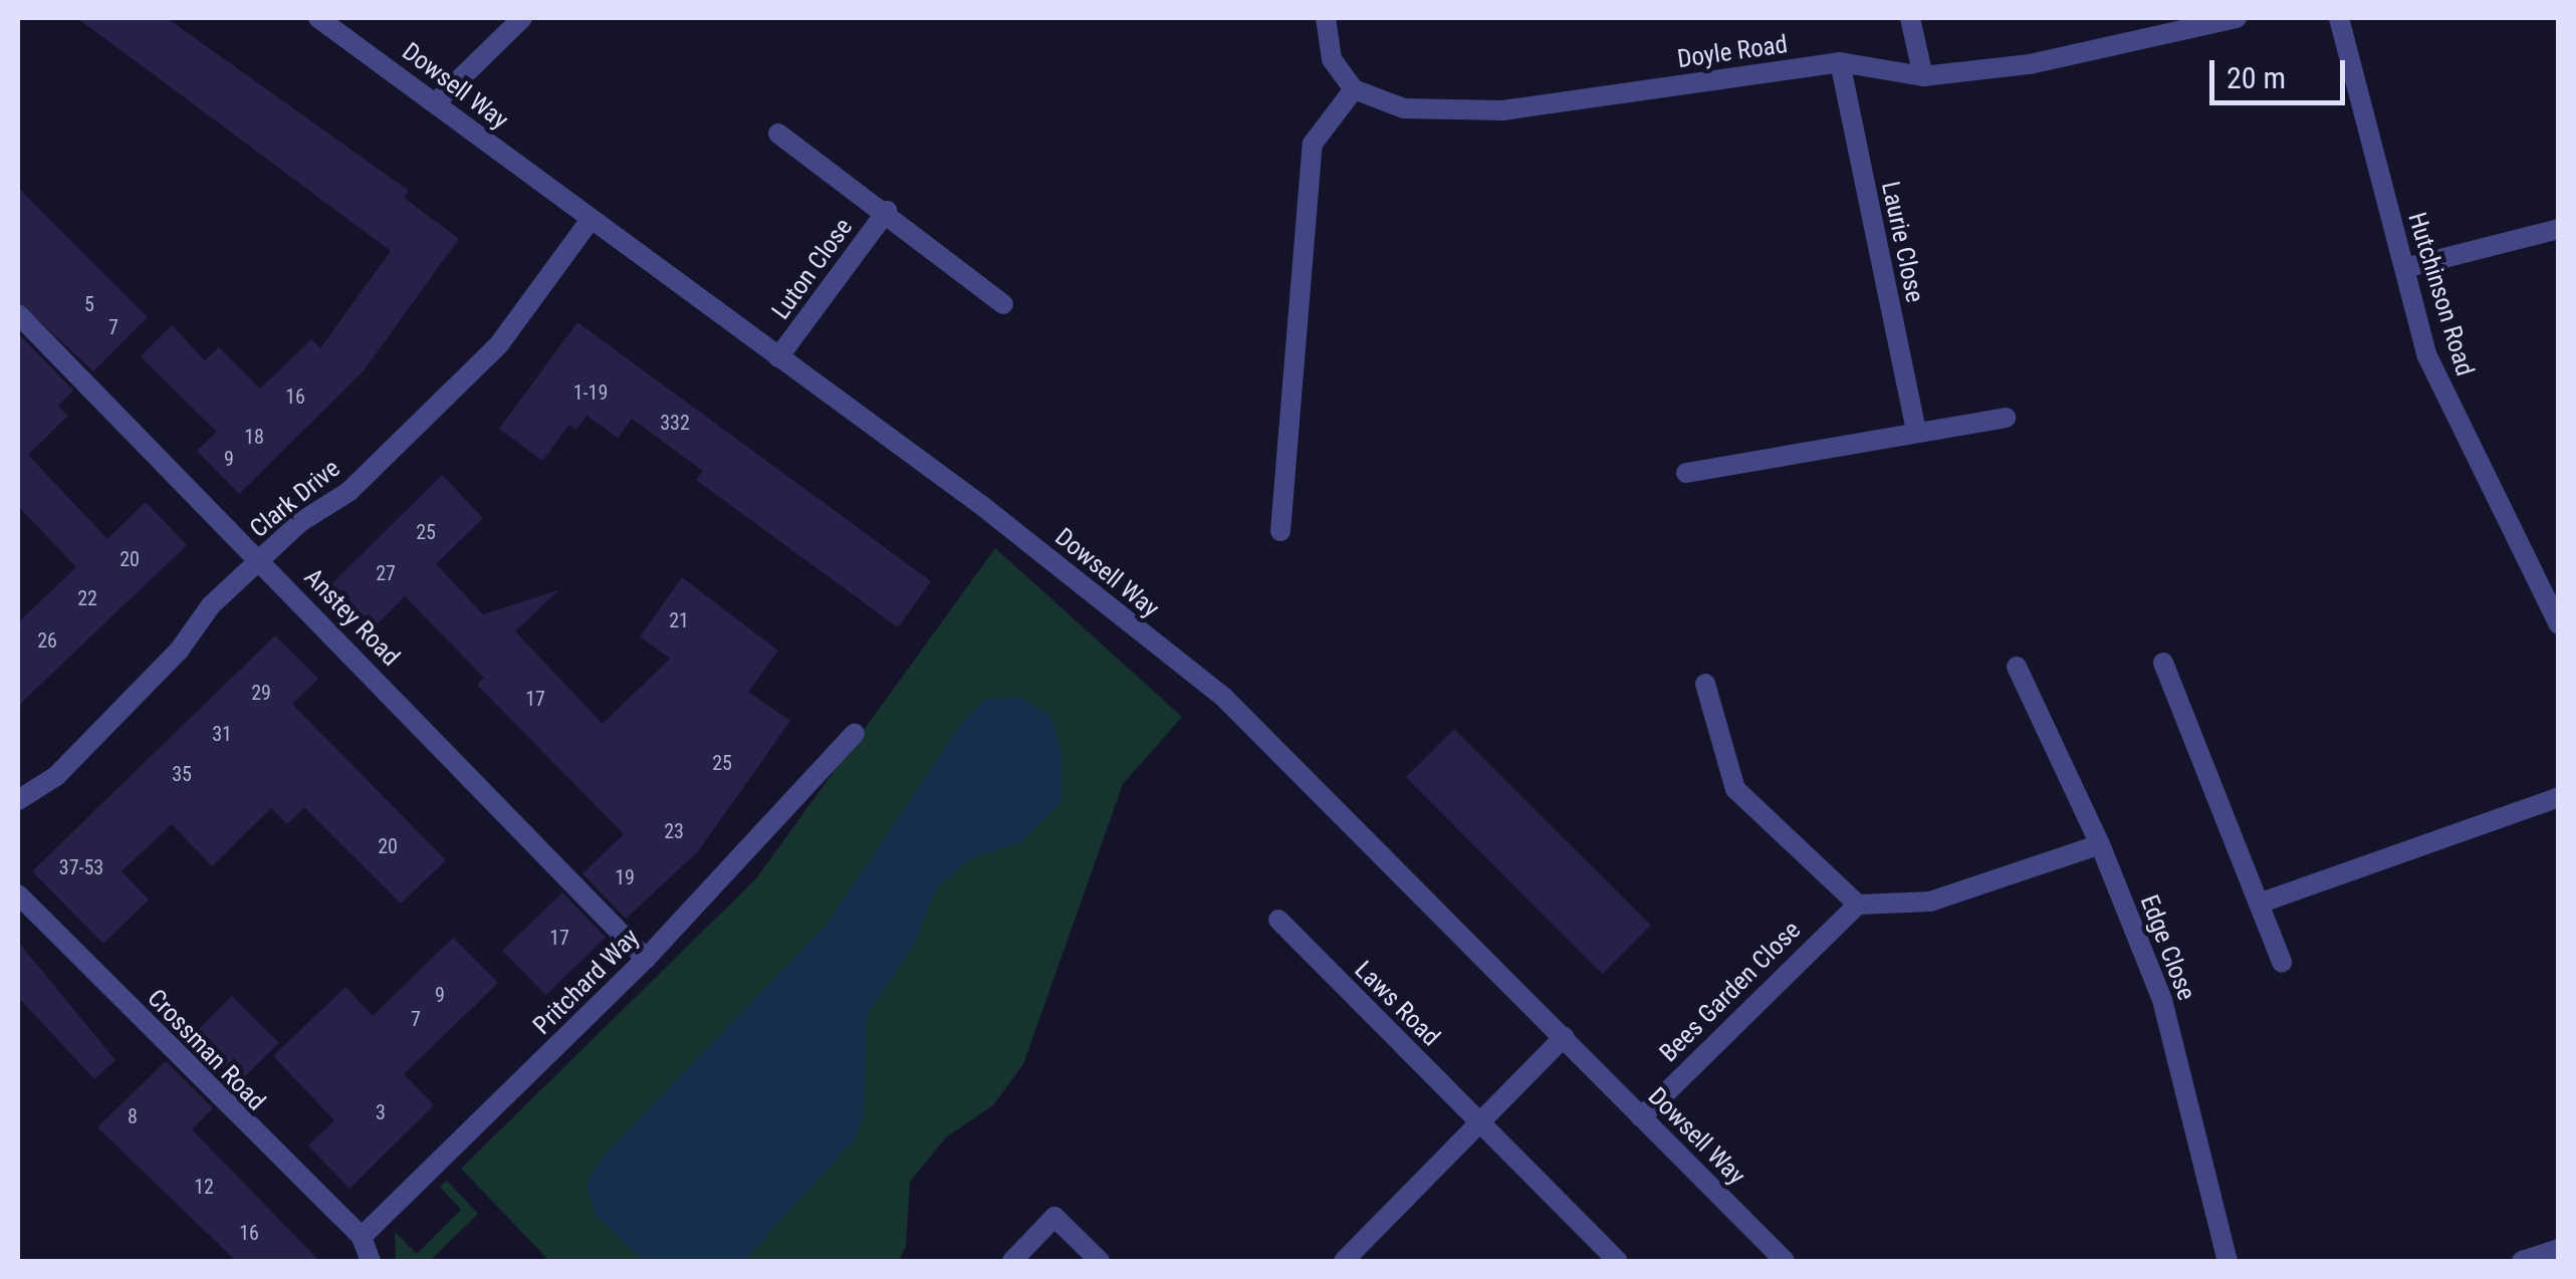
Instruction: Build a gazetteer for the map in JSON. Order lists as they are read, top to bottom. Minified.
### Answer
{"streets":{"street":["Doyle Road","Dowsell Way","Laurie Close","Luton Close","Hutchinson Road","Clark Drive","Anstey Road","Edge Close","Pritchard Way","Bees Garden Close","Laws Road","Crossman Road"]},"crossings":[["Doyle Road","Laurie Close"],["Dowsell Way","Luton Close"],["Dowsell Way","Clark Drive"],["Dowsell Way","Bees Garden Close"],["Clark Drive","Anstey Road"],["Anstey Road","Pritchard Way"],["Pritchard Way","Crossman Road"]],"house_numbers":["5","7","1-19","16","332","18","9","25","20","27","22","21","26","29","17","31","25","35","23","20","37-53","19","17","9","7","3","8","12","16"],"scale_bar":"20 m"}
